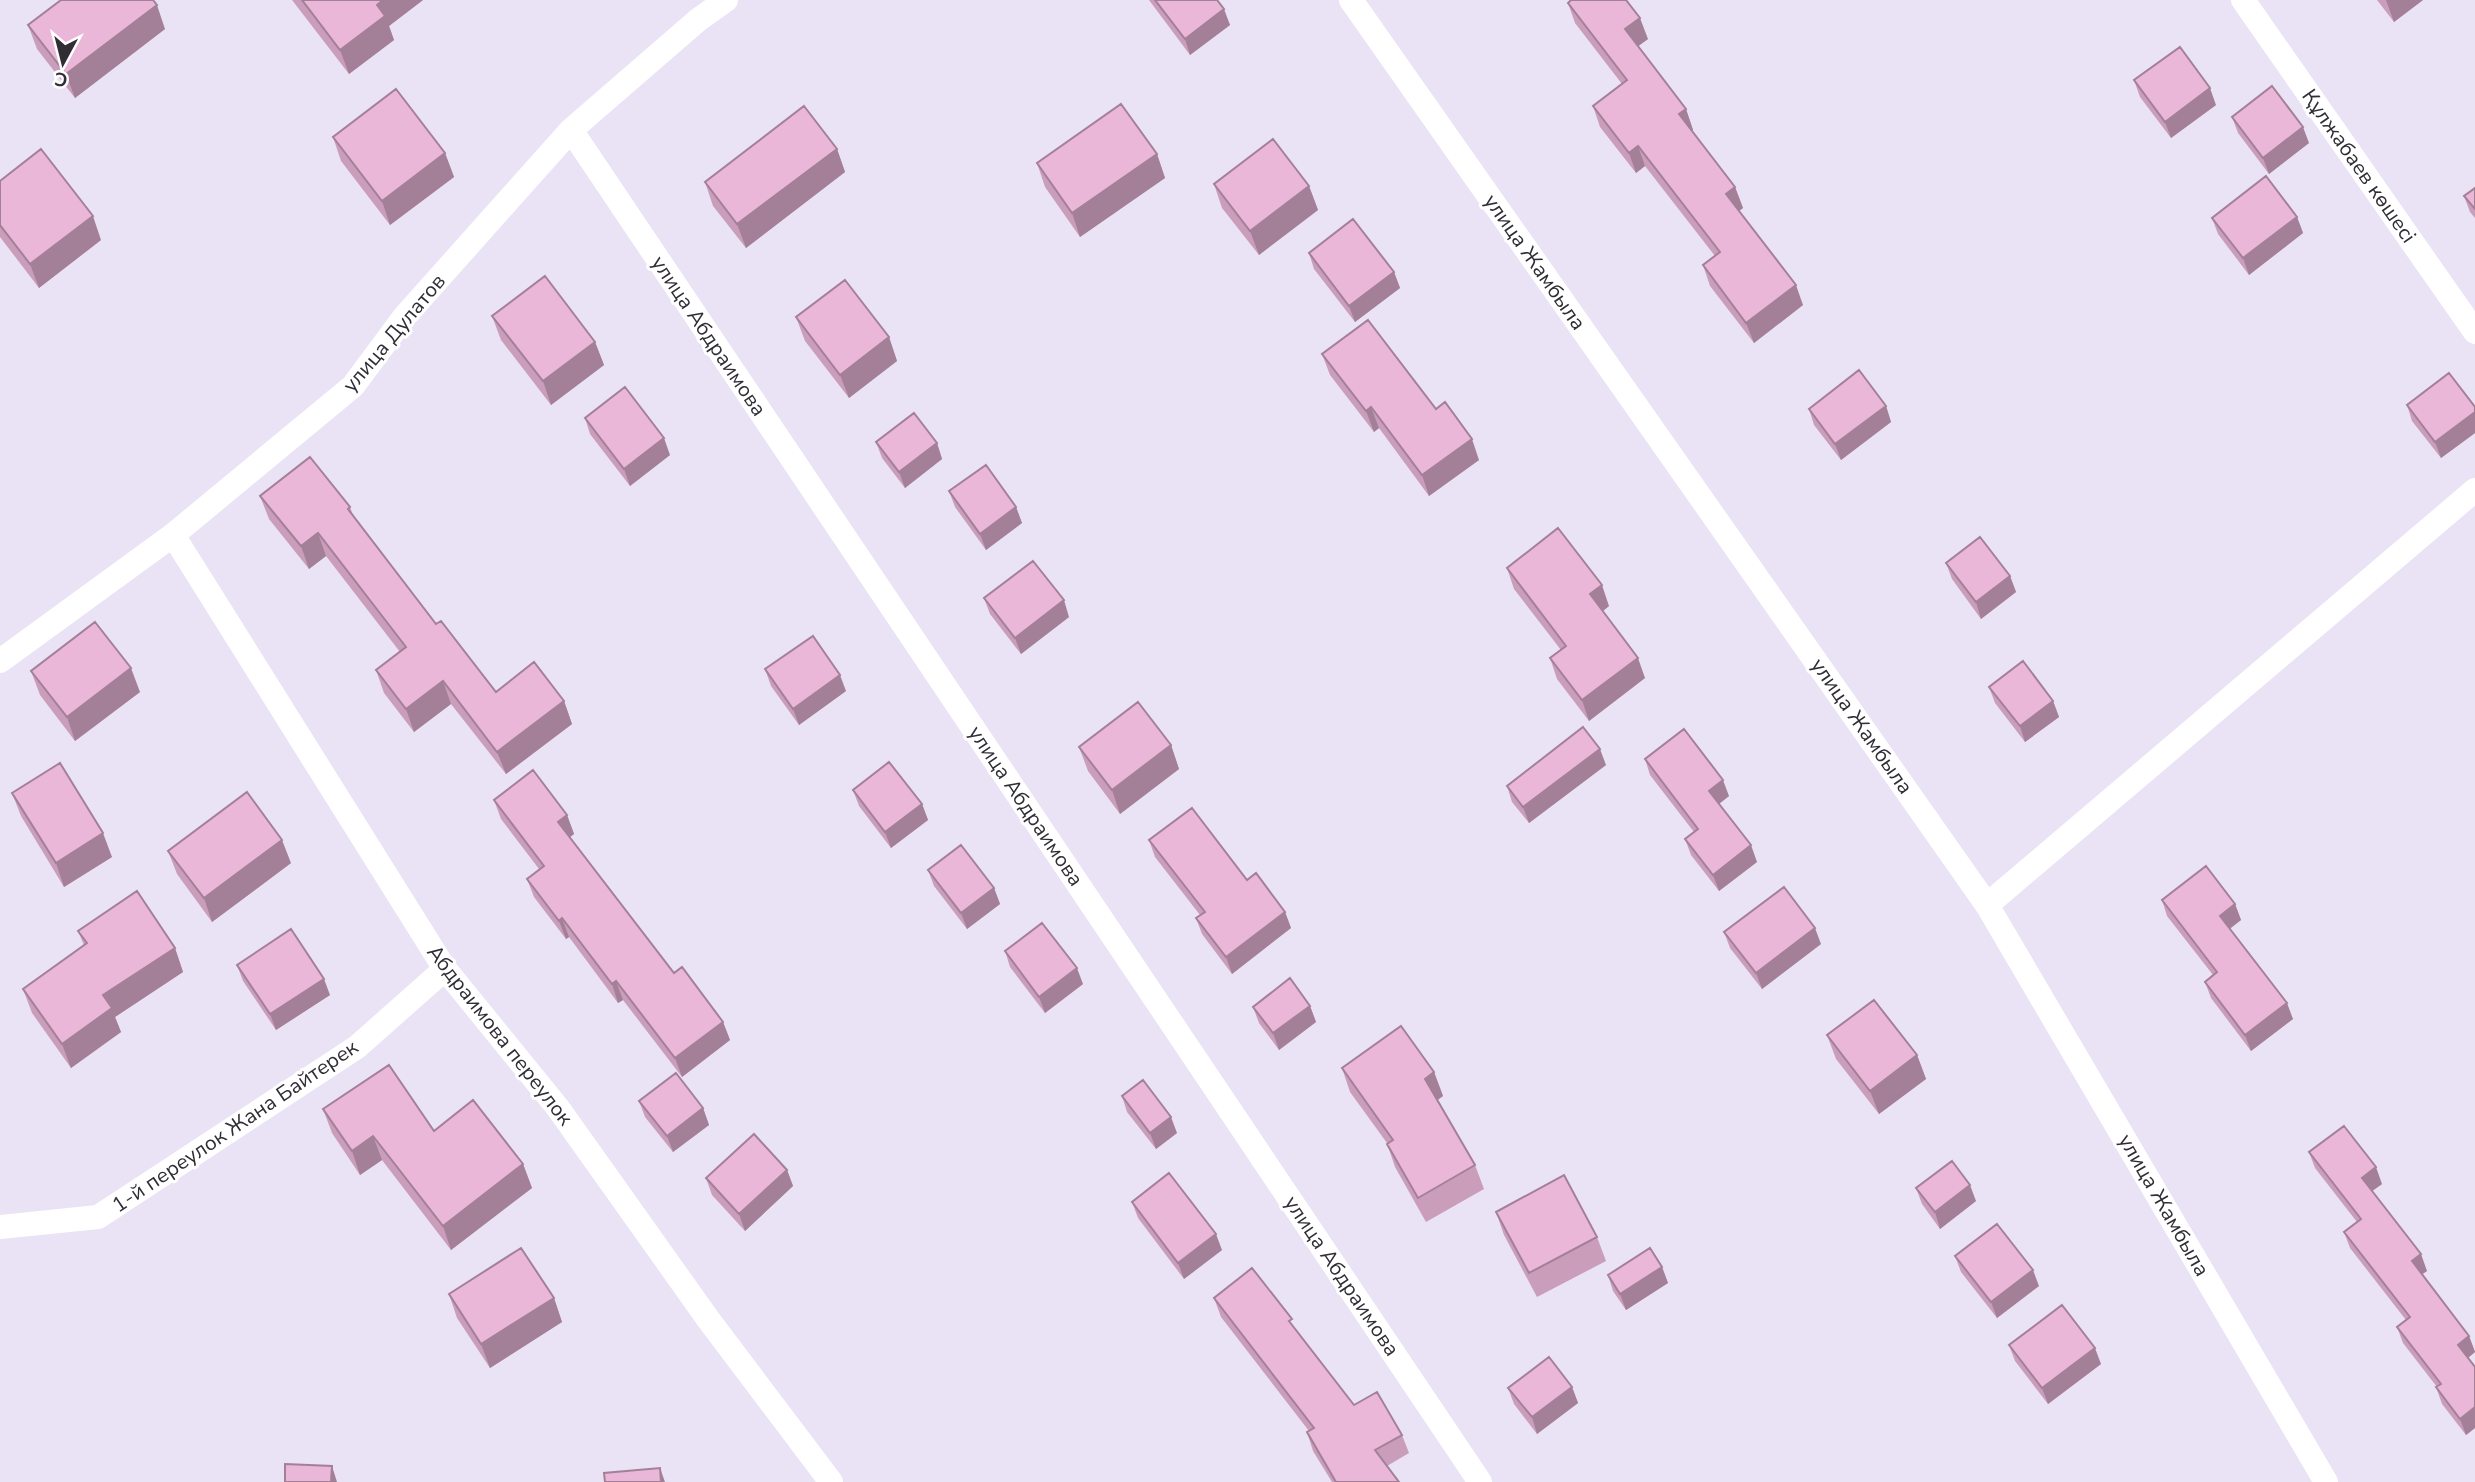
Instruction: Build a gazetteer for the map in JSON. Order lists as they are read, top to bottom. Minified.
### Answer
{"streets":{"street":["Құлжабаев көшесі","улица Жамбыла","улица Дулатов","улица Абдраимова","Абдраимова переулок","1-й переулок Жана Байтерек"]},"crossings":[["улица Дулатов","улица Абдраимова"],["улица Дулатов","Абдраимова переулок"],["Абдраимова переулок","1-й переулок Жана Байтерек"]],"north":"bottom"}
